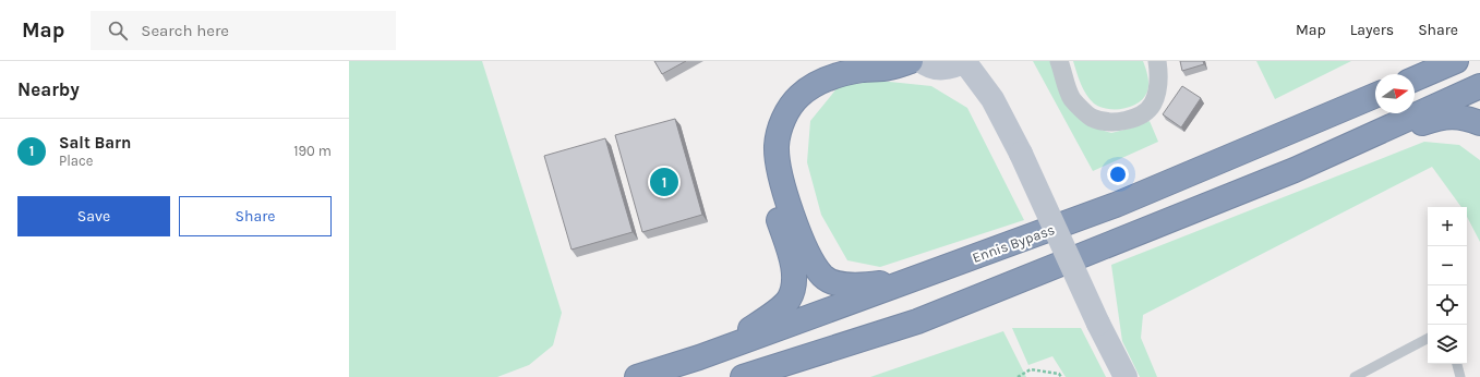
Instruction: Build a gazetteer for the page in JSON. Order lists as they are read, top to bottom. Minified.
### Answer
{"streets":{"highway":["Ennis Bypass"]},"north":"right","page":{"header":"Map","search":"Search here","nav":["Map","Layers","Share"],"heading":"Nearby","list":[{"mark":"1","name":"Salt Barn","note":"Place","value":"190 m"}],"pins":"1","buttons":["Save","Share"],"map_buttons":["+","−"]}}
